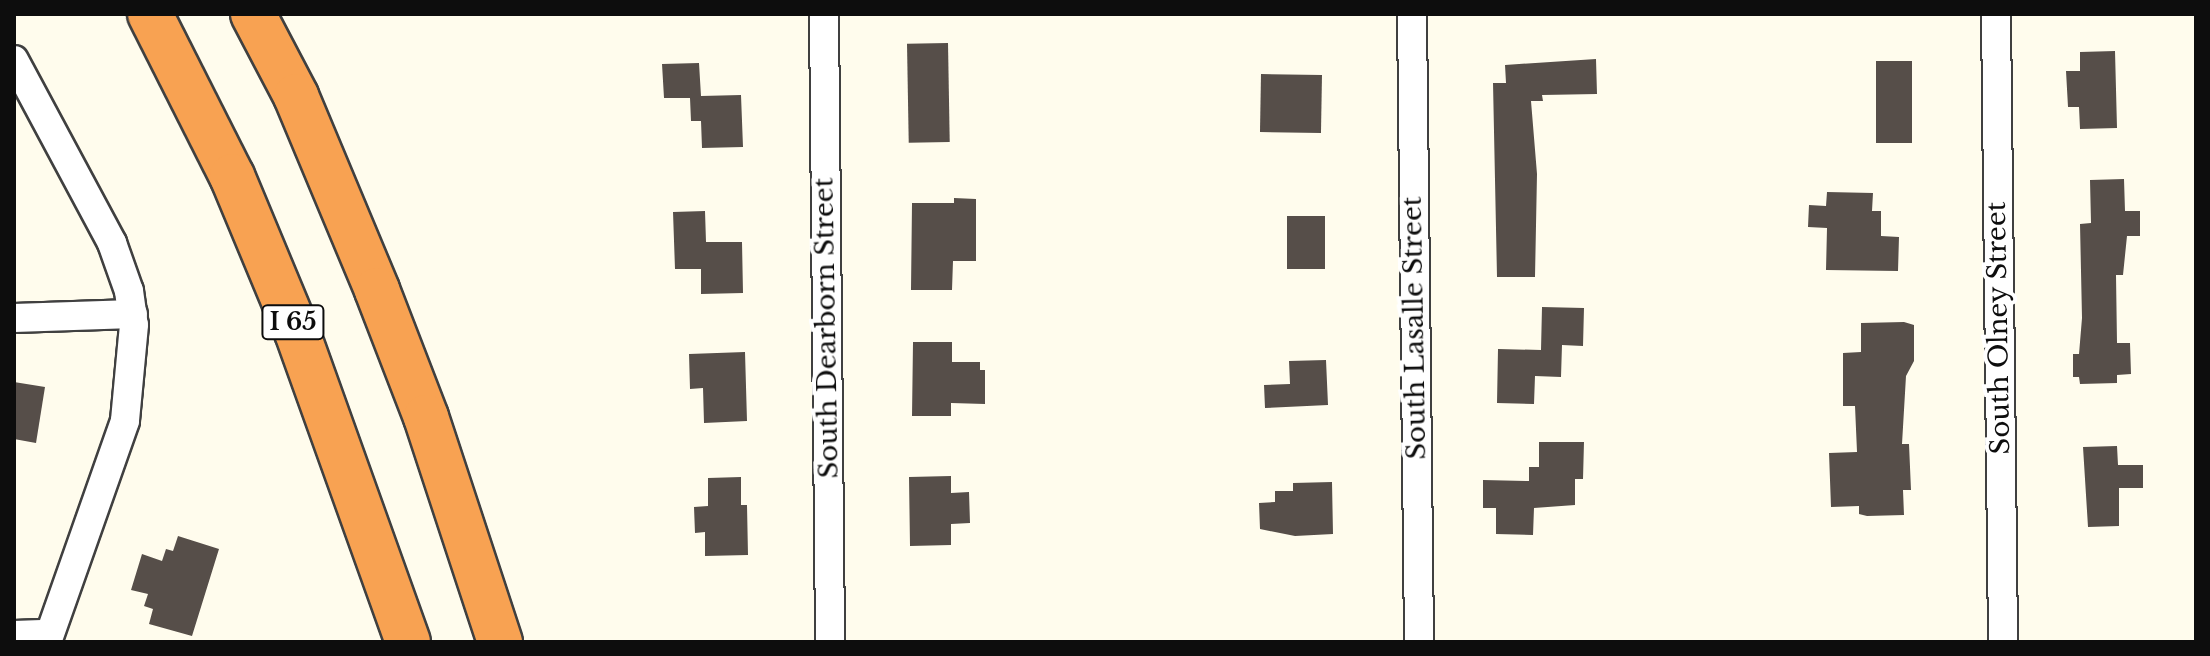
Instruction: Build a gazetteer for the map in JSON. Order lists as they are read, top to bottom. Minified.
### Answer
{"streets":{"highway":["I 65"],"street":["South Dearborn Street","South Lasalle Street","South Olney Street"]}}
